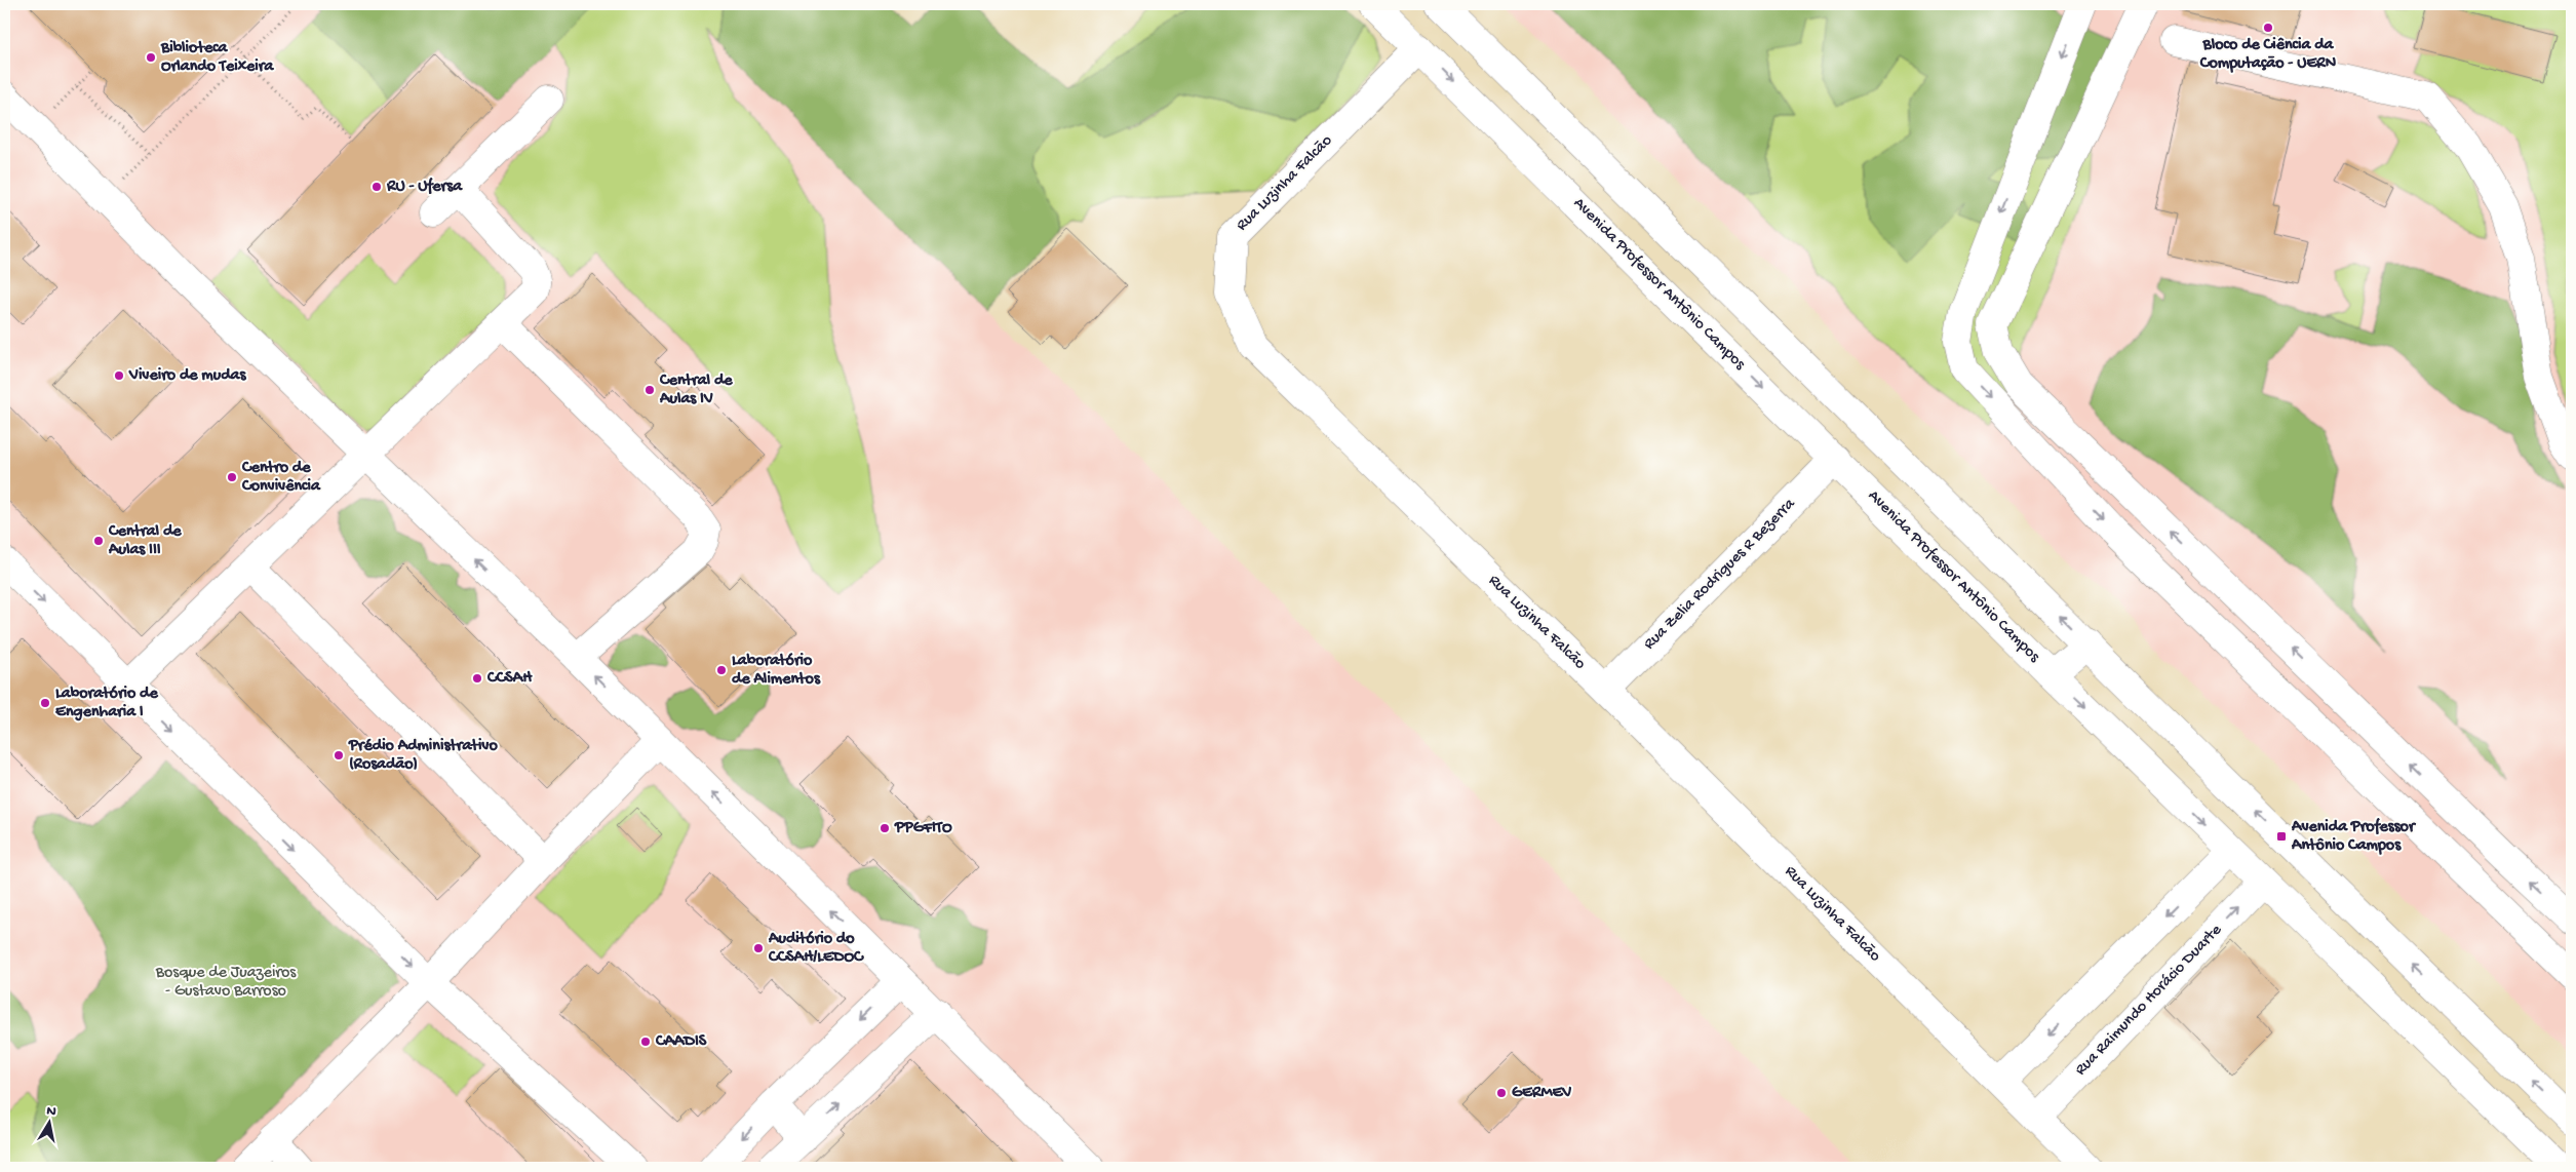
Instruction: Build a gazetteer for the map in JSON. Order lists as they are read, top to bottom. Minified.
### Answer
{"streets":{"street":["Rua Luzinha Falcão","Avenida Professor Antônio Campos","Rua Zelia Rodrigues R Bezerra","Rua Raimundo Horácio Duarte"]},"crossings":[["Rua Luzinha Falcão","Avenida Professor Antônio Campos"],["Rua Luzinha Falcão","Rua Zelia Rodrigues R Bezerra"],["Rua Luzinha Falcão","Rua Raimundo Horácio Duarte"],["Avenida Professor Antônio Campos","Rua Zelia Rodrigues R Bezerra"],["Avenida Professor Antônio Campos","Rua Raimundo Horácio Duarte"]],"parks":["Bosque de Juazeiros - Gustavo Barroso"],"places":{"other":["Bloco de Ciência da Computação - UERN","Biblioteca Orlando Teixeira","RU - Ufersa","Viveiro de mudas","Central de Aulas IV","Centro de Convivência","Central de Aulas III","Laboratório de Alimentos","CCSAH","Laboratório de Engenharia I","Prédio Administrativo (Rosadão)","PPGFITO","Auditório do CCSAH/LEDOC","CAADIS","GERMEV"],"transit":["Avenida Professor Antônio Campos"]},"north":"top"}
